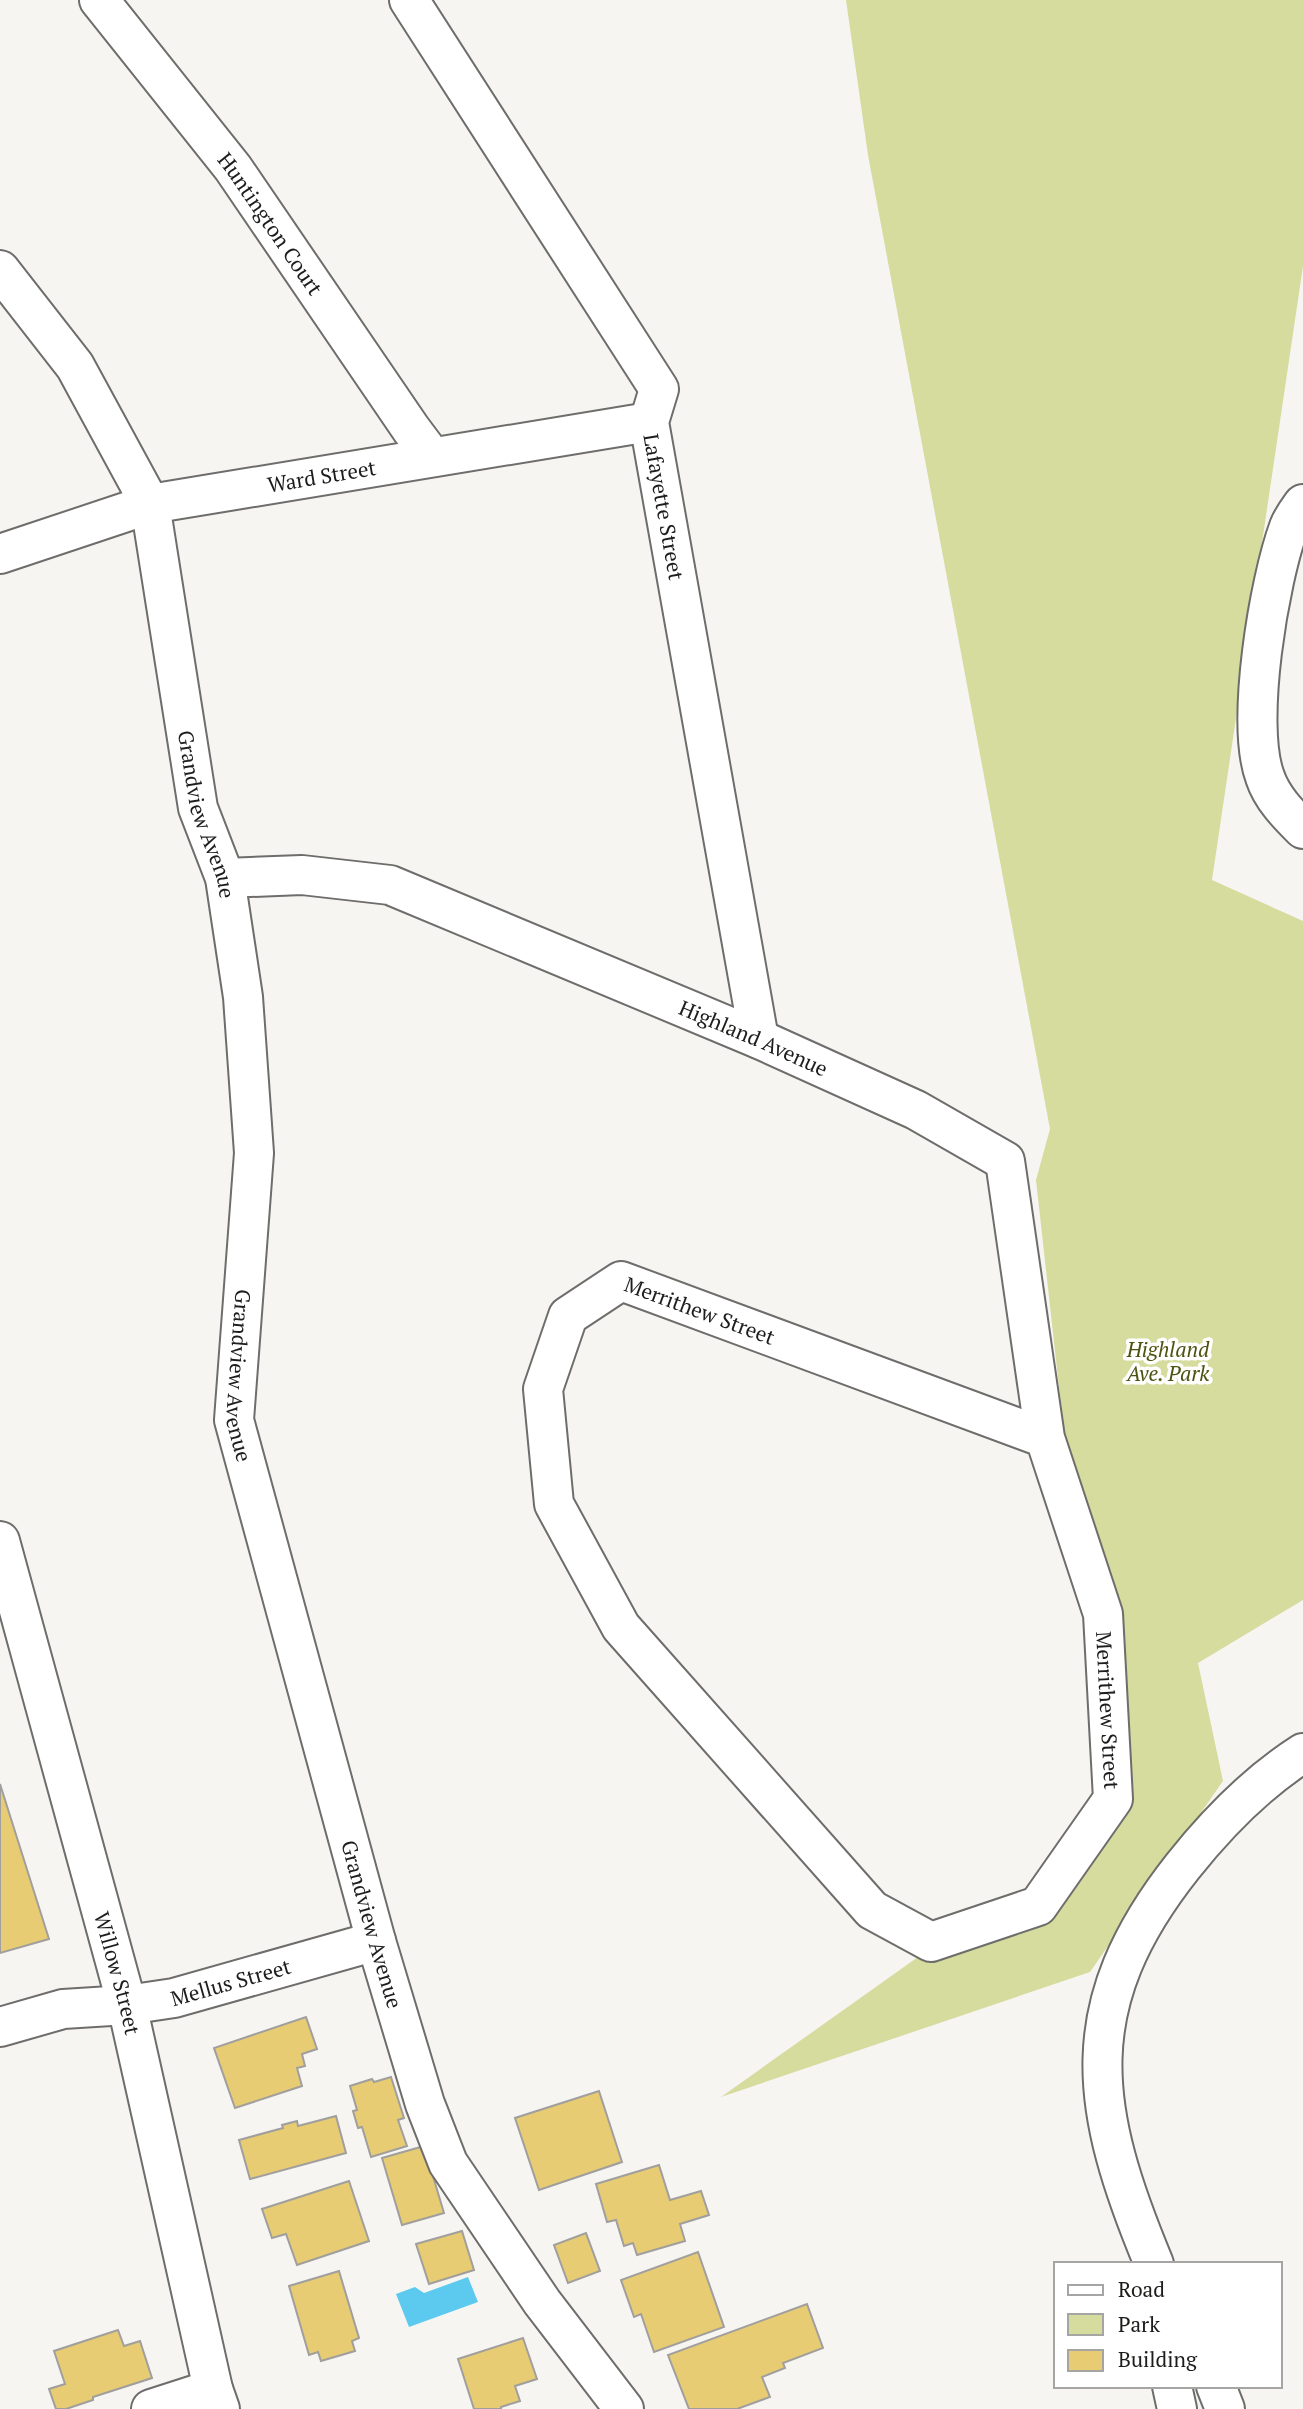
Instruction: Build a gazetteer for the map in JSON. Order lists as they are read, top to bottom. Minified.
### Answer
{"streets":{"street":["Huntington Court","Ward Street","Lafayette Street","Grandview Avenue","Highland Avenue","Merrithew Street","Willow Street","Mellus Street"]},"crossings":[["Huntington Court","Ward Street"],["Ward Street","Lafayette Street"],["Ward Street","Grandview Avenue"],["Lafayette Street","Highland Avenue"],["Grandview Avenue","Highland Avenue"],["Grandview Avenue","Mellus Street"],["Highland Avenue","Merrithew Street"],["Willow Street","Mellus Street"]],"parks":["Highland Ave. Park"],"legend":["Road","Park","Building"]}
